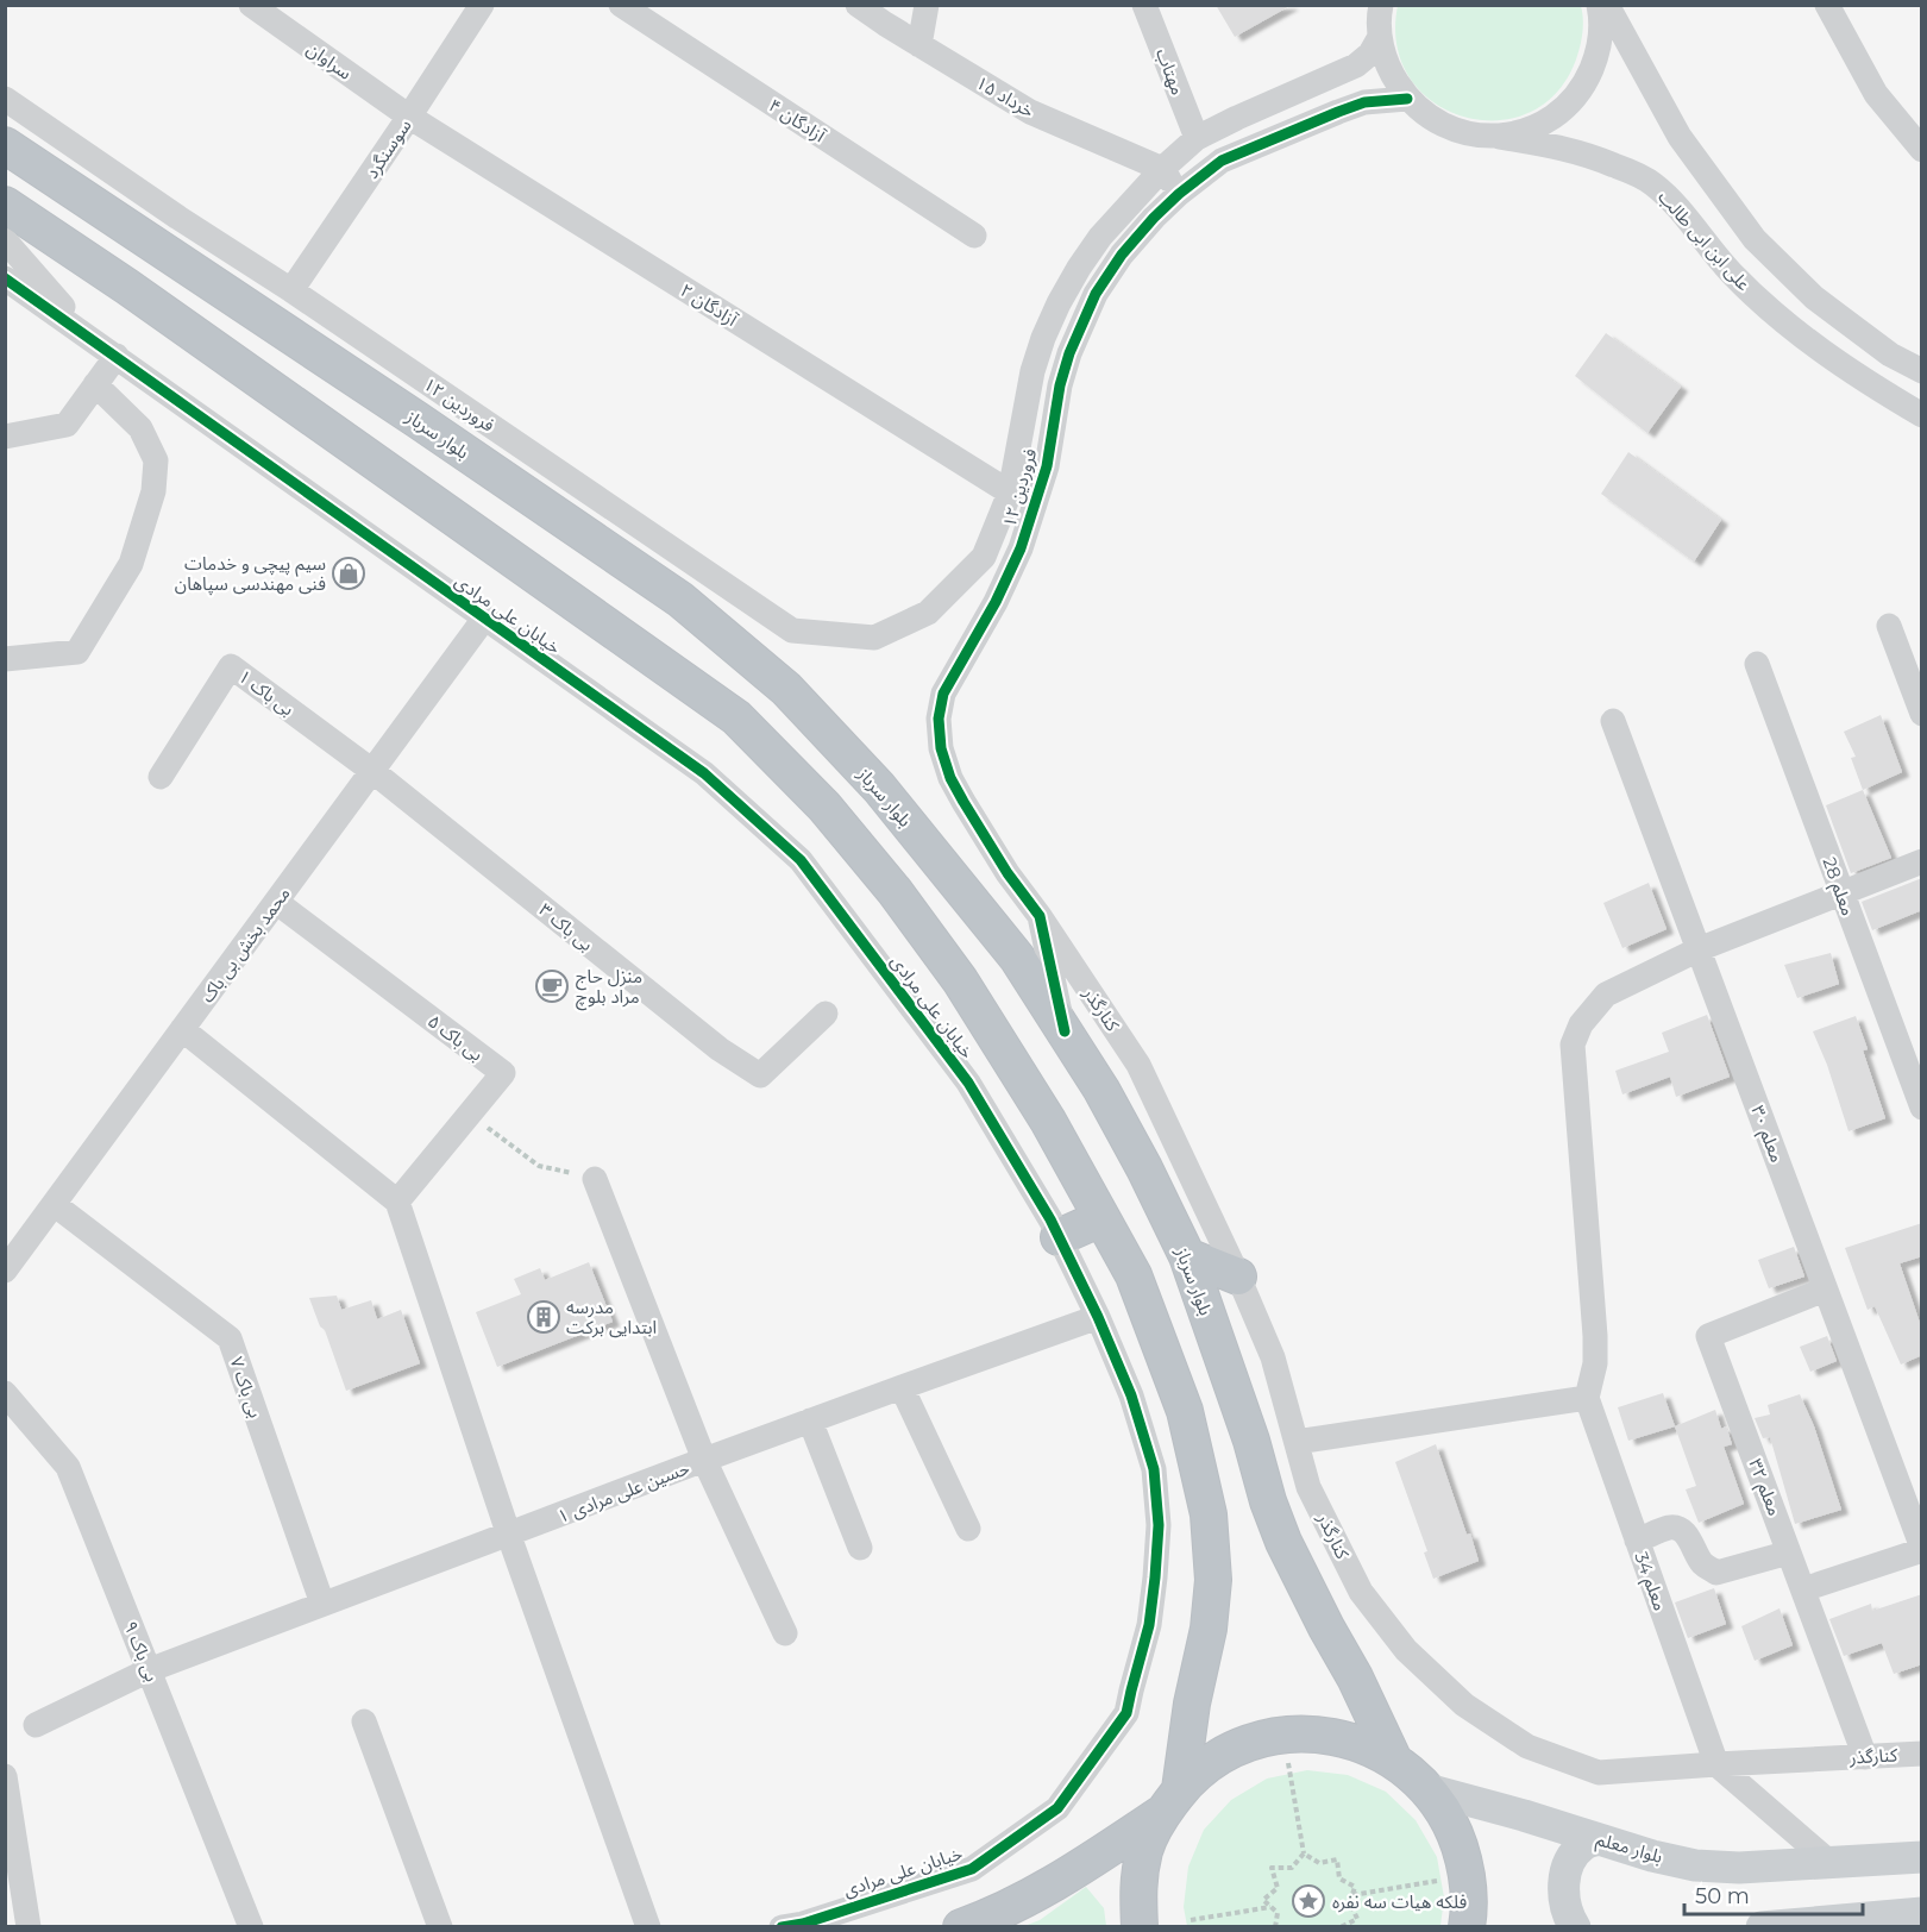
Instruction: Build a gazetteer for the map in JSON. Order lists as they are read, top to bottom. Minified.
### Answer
{"streets":{"highway":["بلوار سرباز"],"main road":["بلوار معلم"],"street":["سراوان","مهتاب","۱۵ خرداد","آزادگان ۴","سوسنگرد","علی ابن ابی طالب","آزادگان ۲","۱۲ فروردین","خیابان علی مرادی","بی باک ۱","معلم 28","بی باک ۳","محمد بخش بی باک","کنارگذر","بی باک ۵","معلم ۳۰","بی باک ۷","معلم ۳۲","حسین علی مرادی ۱","معلم 34","بی باک ۹"]},"crossings":[["سراوان","سوسنگرد"],["سراوان","آزادگان ۲"],["مهتاب","۱۲ فروردین"],["۱۵ خرداد","۱۲ فروردین"],["سوسنگرد","آزادگان ۲"],["سوسنگرد","۱۲ فروردین"],["آزادگان ۲","۱۲ فروردین"],["۱۲ فروردین","بلوار سرباز"],["۱۲ فروردین","کنارگذر"],["خیابان علی مرادی","محمد بخش بی باک"],["خیابان علی مرادی","حسین علی مرادی ۱"],["بی باک ۱","بی باک ۳"],["بی باک ۱","محمد بخش بی باک"],["بی باک ۳","محمد بخش بی باک"],["محمد بخش بی باک","بی باک ۵"],["محمد بخش بی باک","بی باک ۷"],["کنارگذر","معلم ۳۲"],["کنارگذر","معلم 34"],["معلم ۳۰","معلم ۳۲"],["بی باک ۷","حسین علی مرادی ۱"],["حسین علی مرادی ۱","بی باک ۹"]],"places":{"shop":["سیم پیچی و خدمات فنی مهندسی سپاهان"],"cafe":["منزل حاج مراد بلوچ"],"building":["مدرسه ابتدایی برکت"],"place":["فلکه هیات سه نفره"]},"scale_bar":"50 m"}
